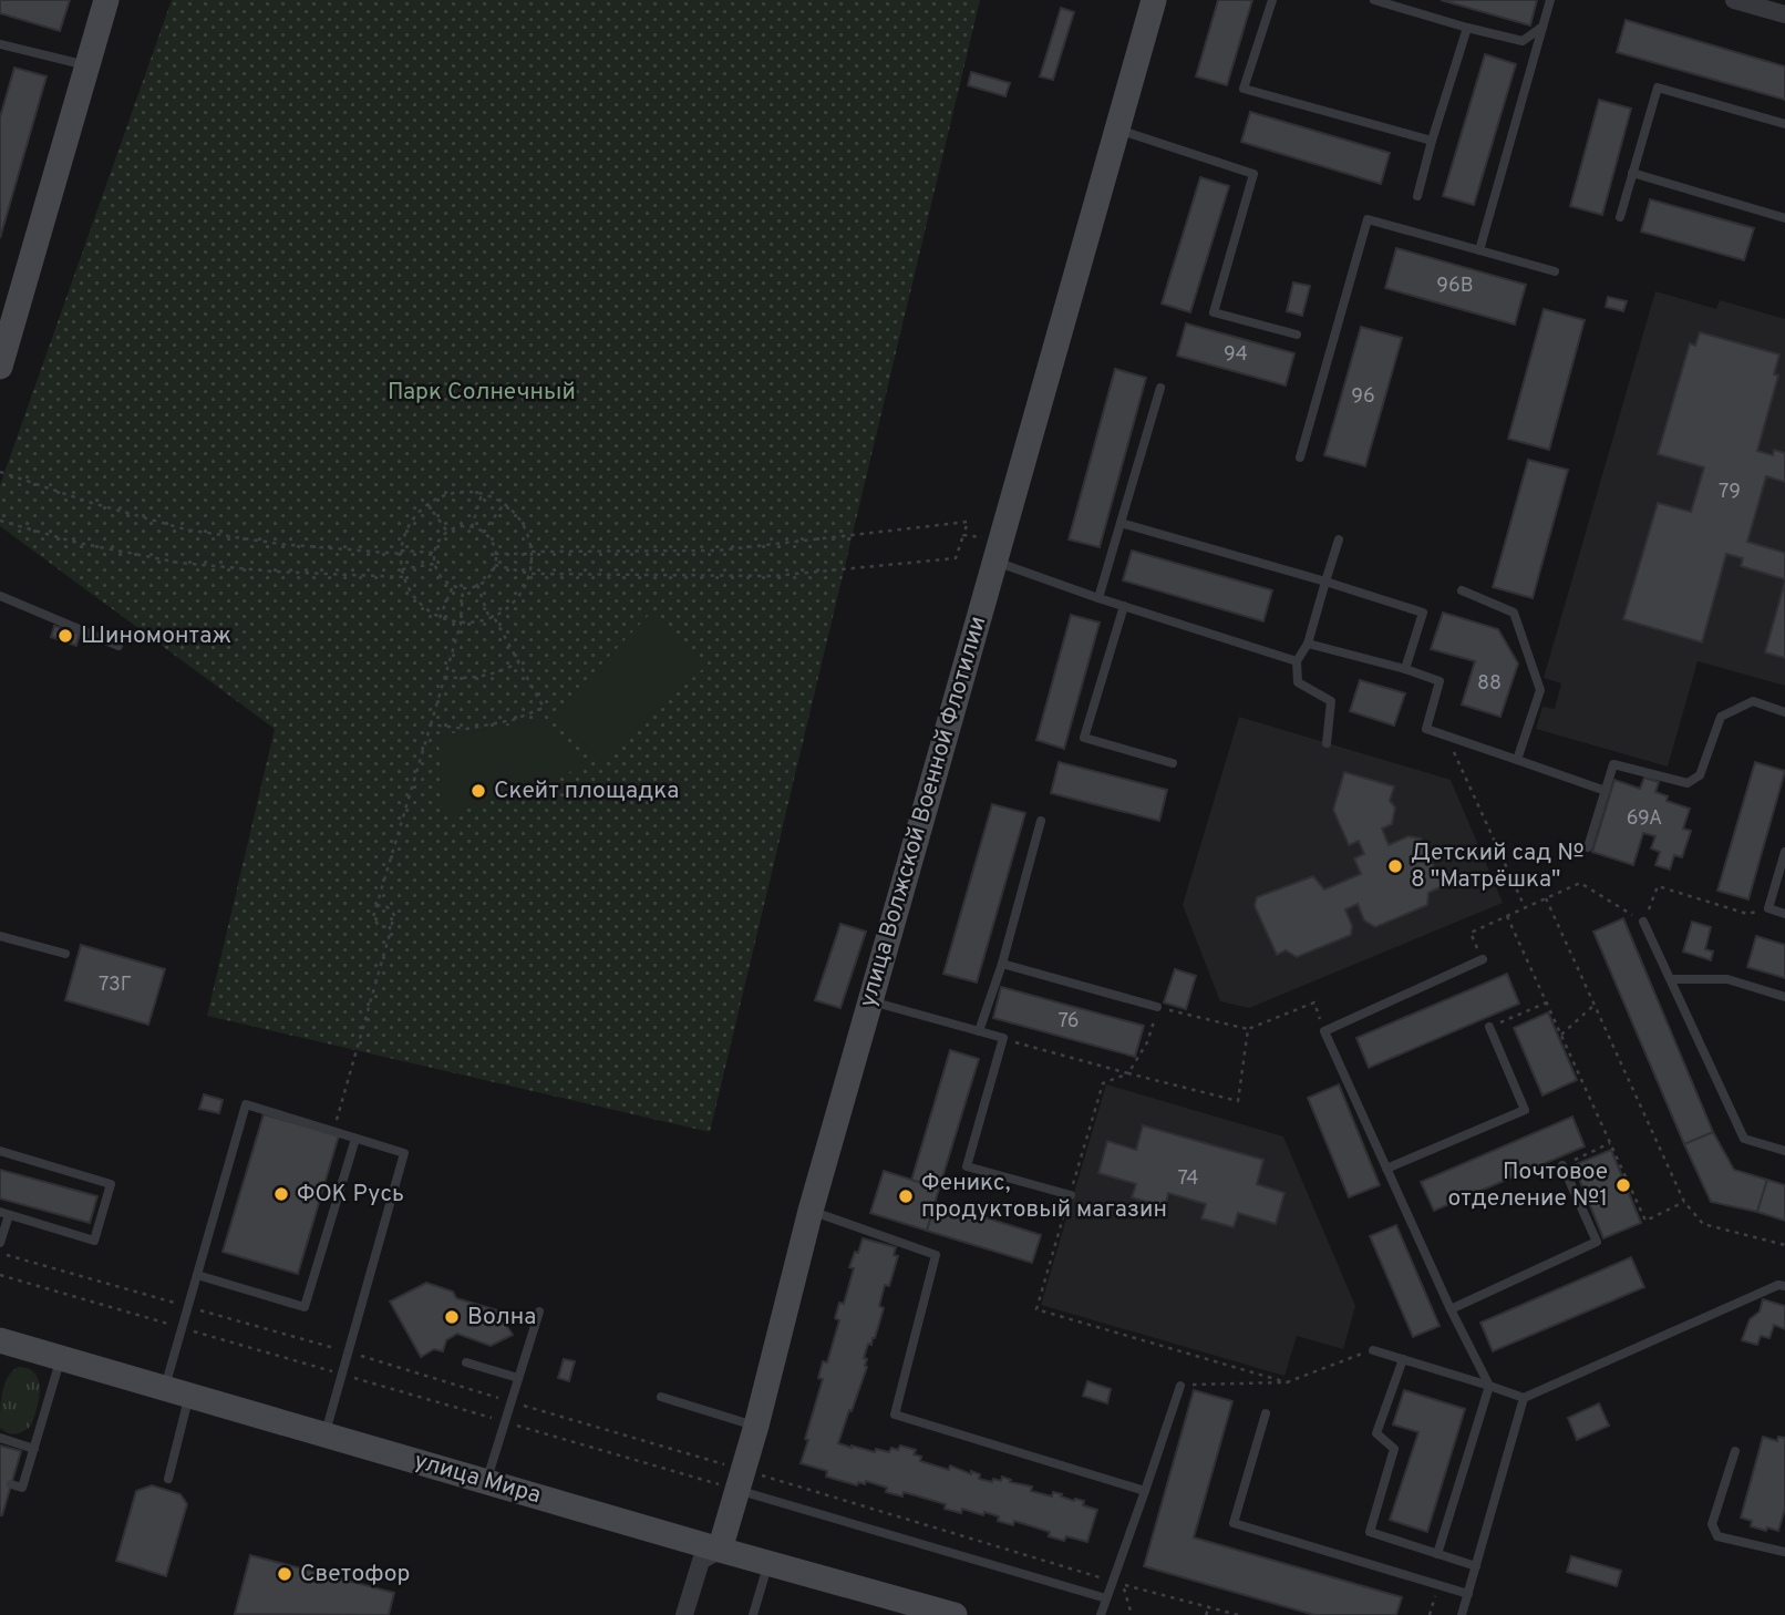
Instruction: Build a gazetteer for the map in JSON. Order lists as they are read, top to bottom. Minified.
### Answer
{"streets":{"street":["улица Волжской Военной Флотилии","улица Мира"]},"crossings":[["улица Волжской Военной Флотилии","улица Мира"]],"parks":["Парк Солнечный"],"places":["Шиномонтаж","Скейт площадка","Детский сад № 8 \"Матрёшка\"","Почтовое отделение №1","ФОК Русь","Феникс, продуктовый магазин","Волна","Светофор"],"house_numbers":["96В","94","96","79","88","69А","73Г","76","74"]}
